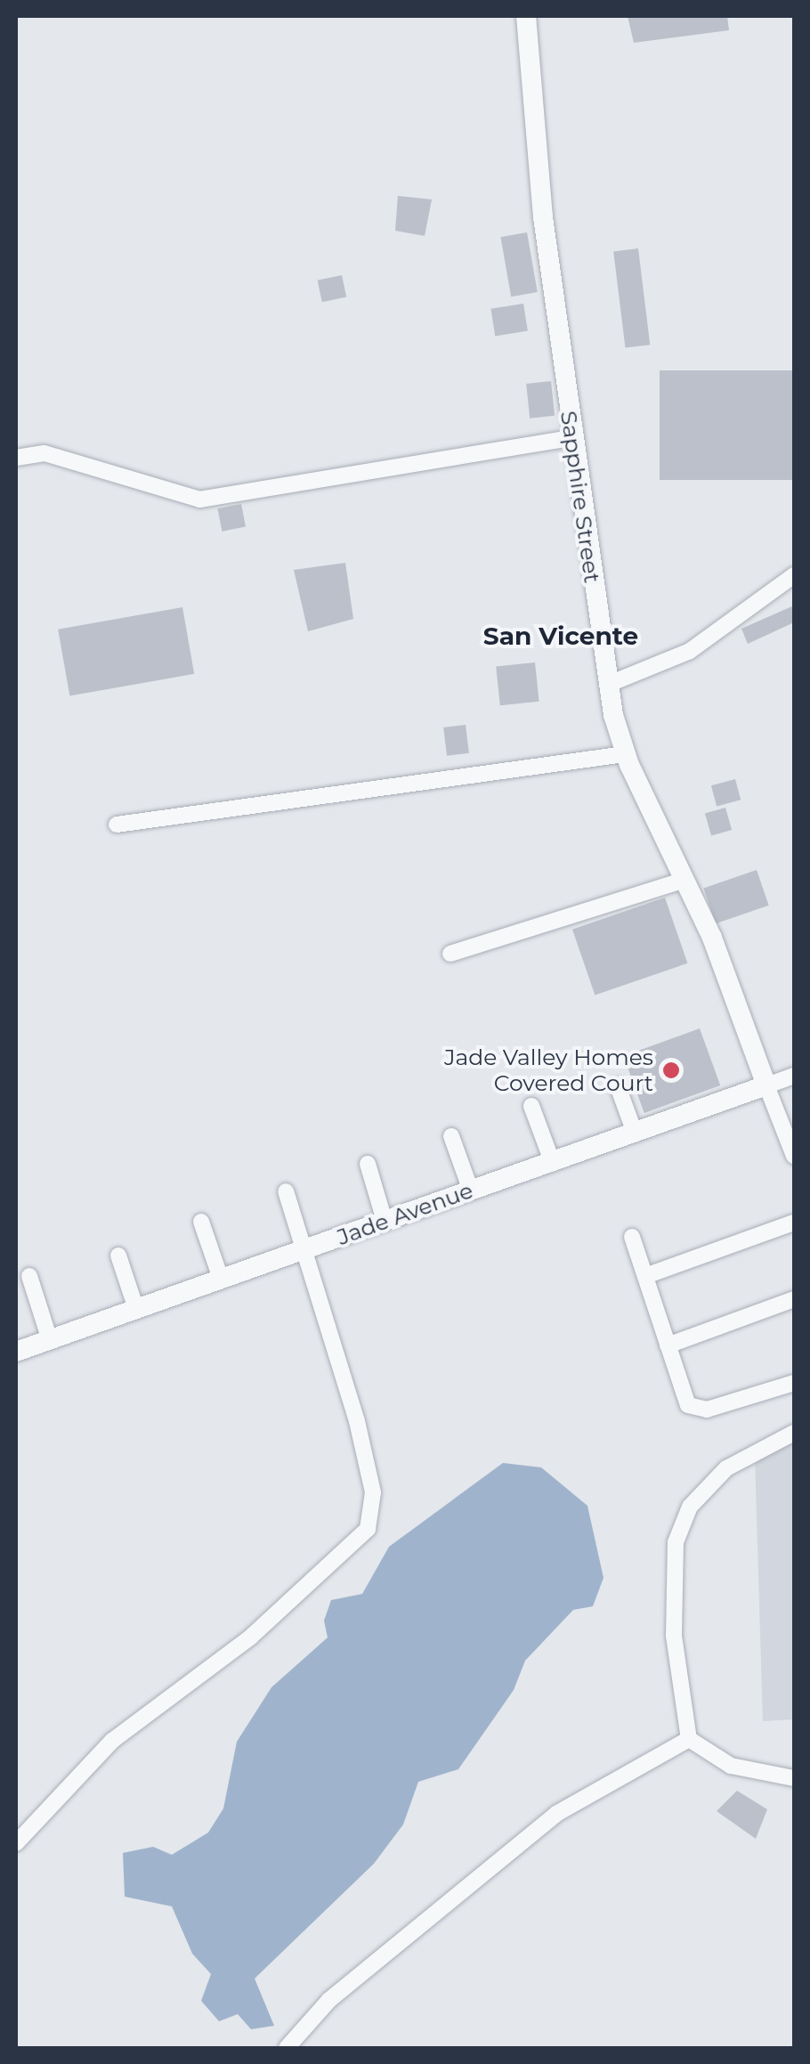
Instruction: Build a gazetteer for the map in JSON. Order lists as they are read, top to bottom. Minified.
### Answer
{"streets":{"street":["Sapphire Street","Jade Avenue"]},"crossings":[["Sapphire Street","Jade Avenue"]],"districts":["San Vicente"],"places":["Jade Valley Homes Covered Court"]}
